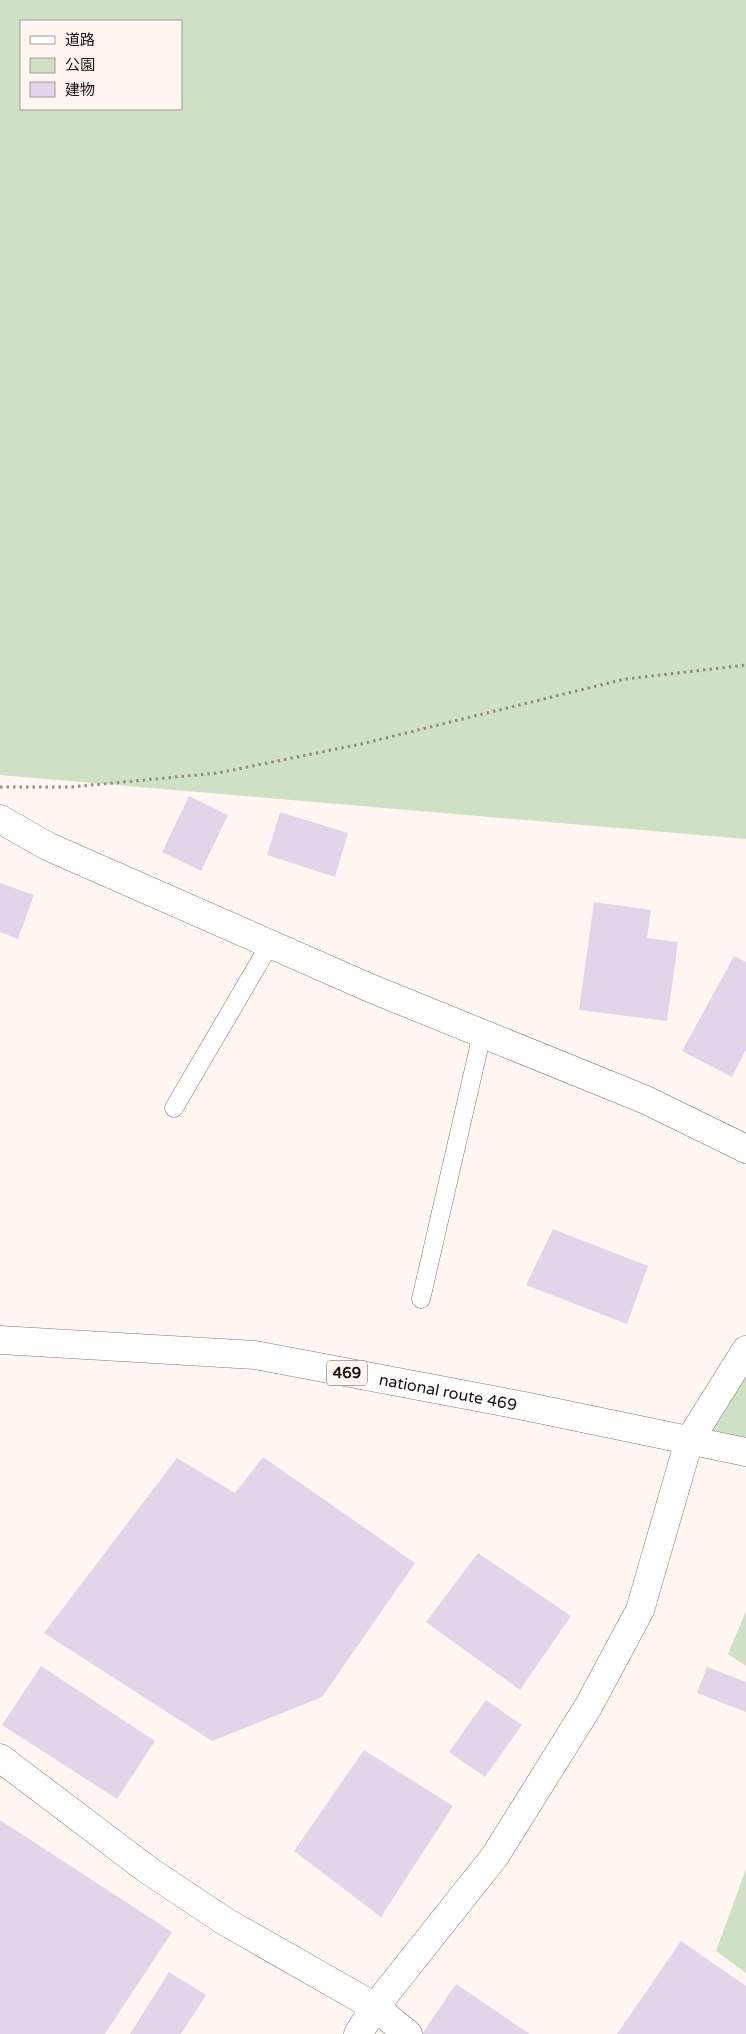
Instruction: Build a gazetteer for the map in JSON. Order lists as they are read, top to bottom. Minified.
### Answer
{"streets":{"main road":["469","national route 469"]},"legend":["道路","公園","建物"]}
